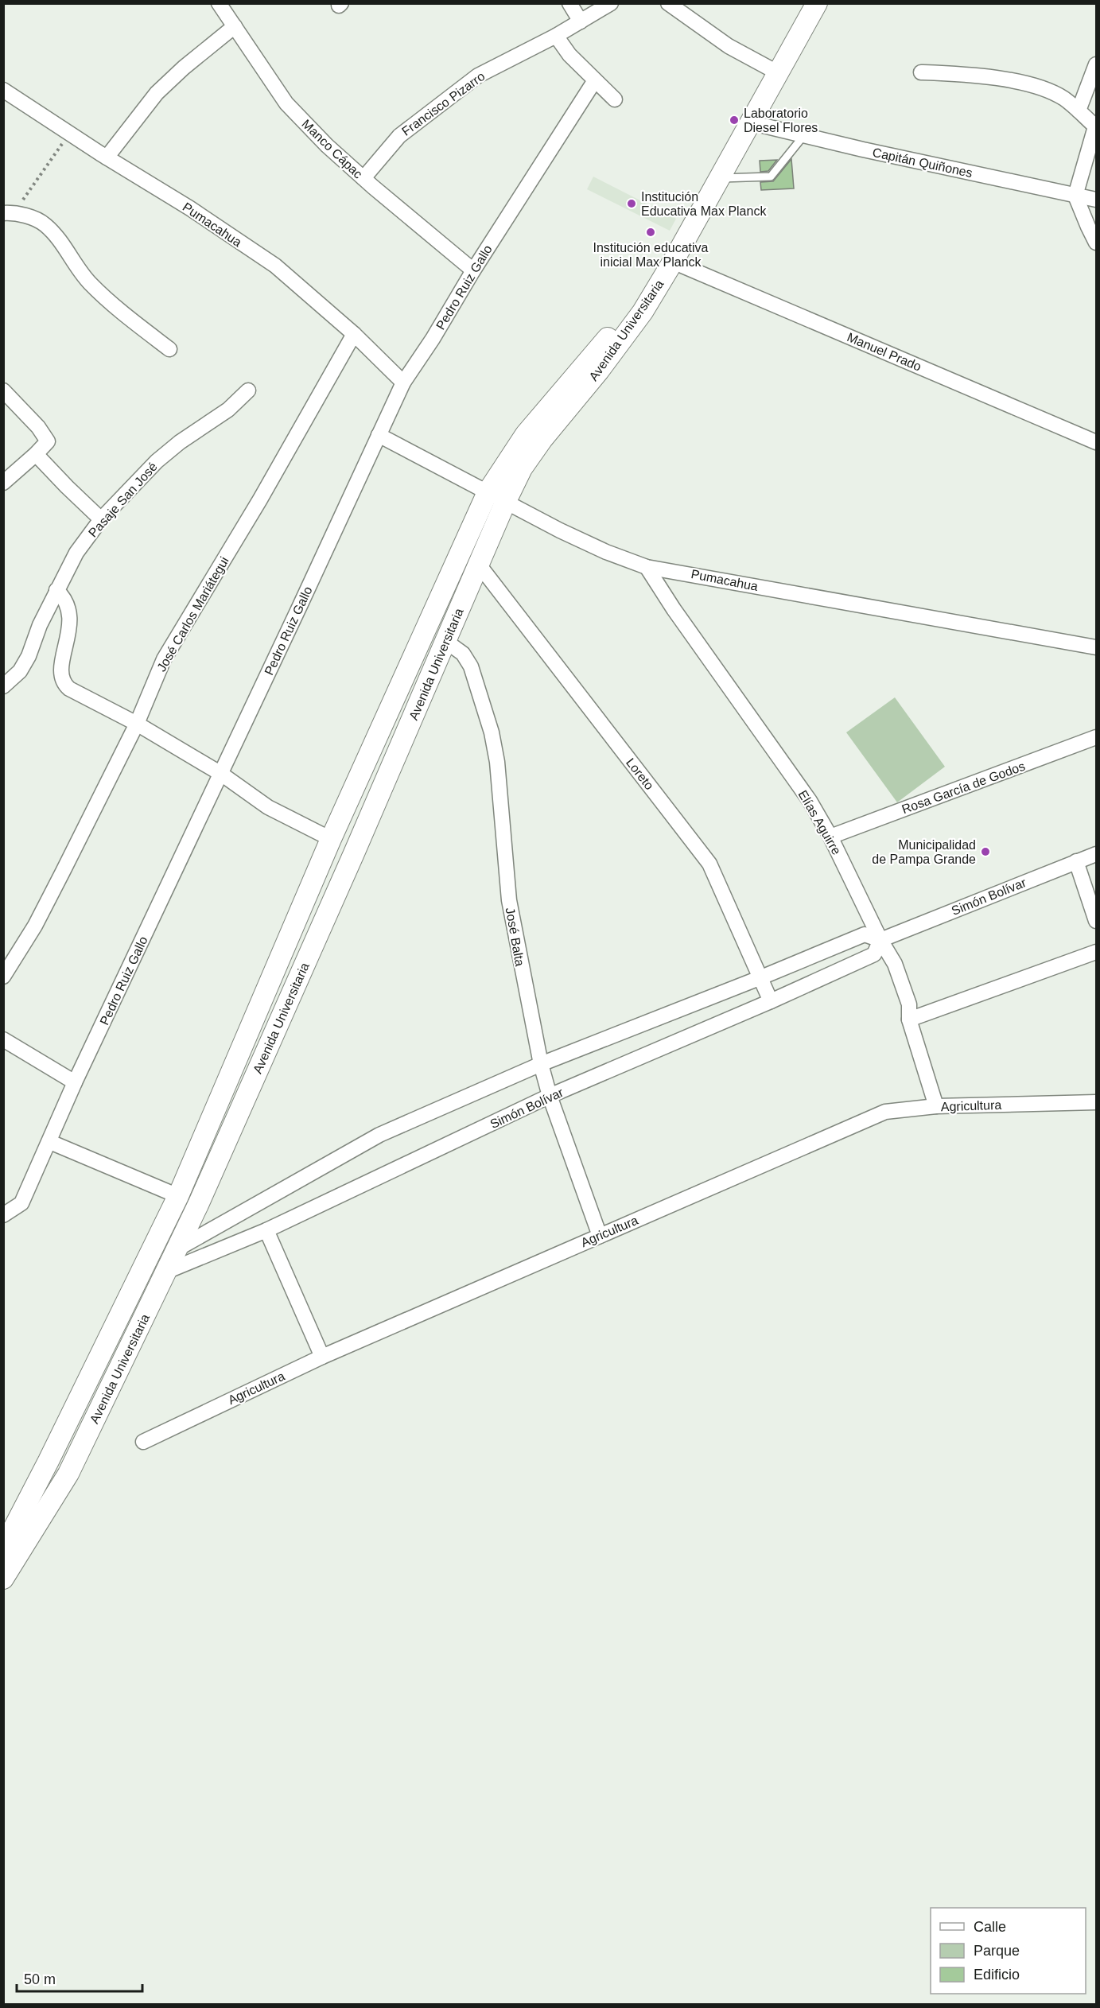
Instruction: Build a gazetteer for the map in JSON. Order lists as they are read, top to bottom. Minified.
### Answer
{"streets":{"main road":["Avenida Universitaria"],"street":["Francisco Pizarro","Manco Cápac","Capitán Quiñones","Pumacahua","Pedro Ruiz Gallo","Manuel Prado","Pasaje San José","José Carlos Mariátegui","Loreto","Rosa García de Godos","Elías Aguirre","Simón Bolívar","José Balta","Agricultura"]},"crossings":[["Francisco Pizarro","Manco Cápac"],["Manco Cápac","Pedro Ruiz Gallo"],["Pumacahua","Pedro Ruiz Gallo"],["Pumacahua","Avenida Universitaria"],["Pumacahua","José Carlos Mariátegui"],["Pumacahua","Elías Aguirre"],["Avenida Universitaria","Manuel Prado"],["Avenida Universitaria","Loreto"],["Avenida Universitaria","Simón Bolívar"],["Avenida Universitaria","José Balta"],["Loreto","Simón Bolívar"],["Rosa García de Godos","Elías Aguirre"],["Elías Aguirre","Simón Bolívar"],["Elías Aguirre","Agricultura"],["Simón Bolívar","José Balta"],["José Balta","Agricultura"]],"places":["Laboratorio Diesel Flores","Institución Educativa Max Planck","Institución educativa inicial Max Planck","Municipalidad de Pampa Grande"],"legend":["Calle","Parque","Edificio"],"scale_bar":"50 m"}
